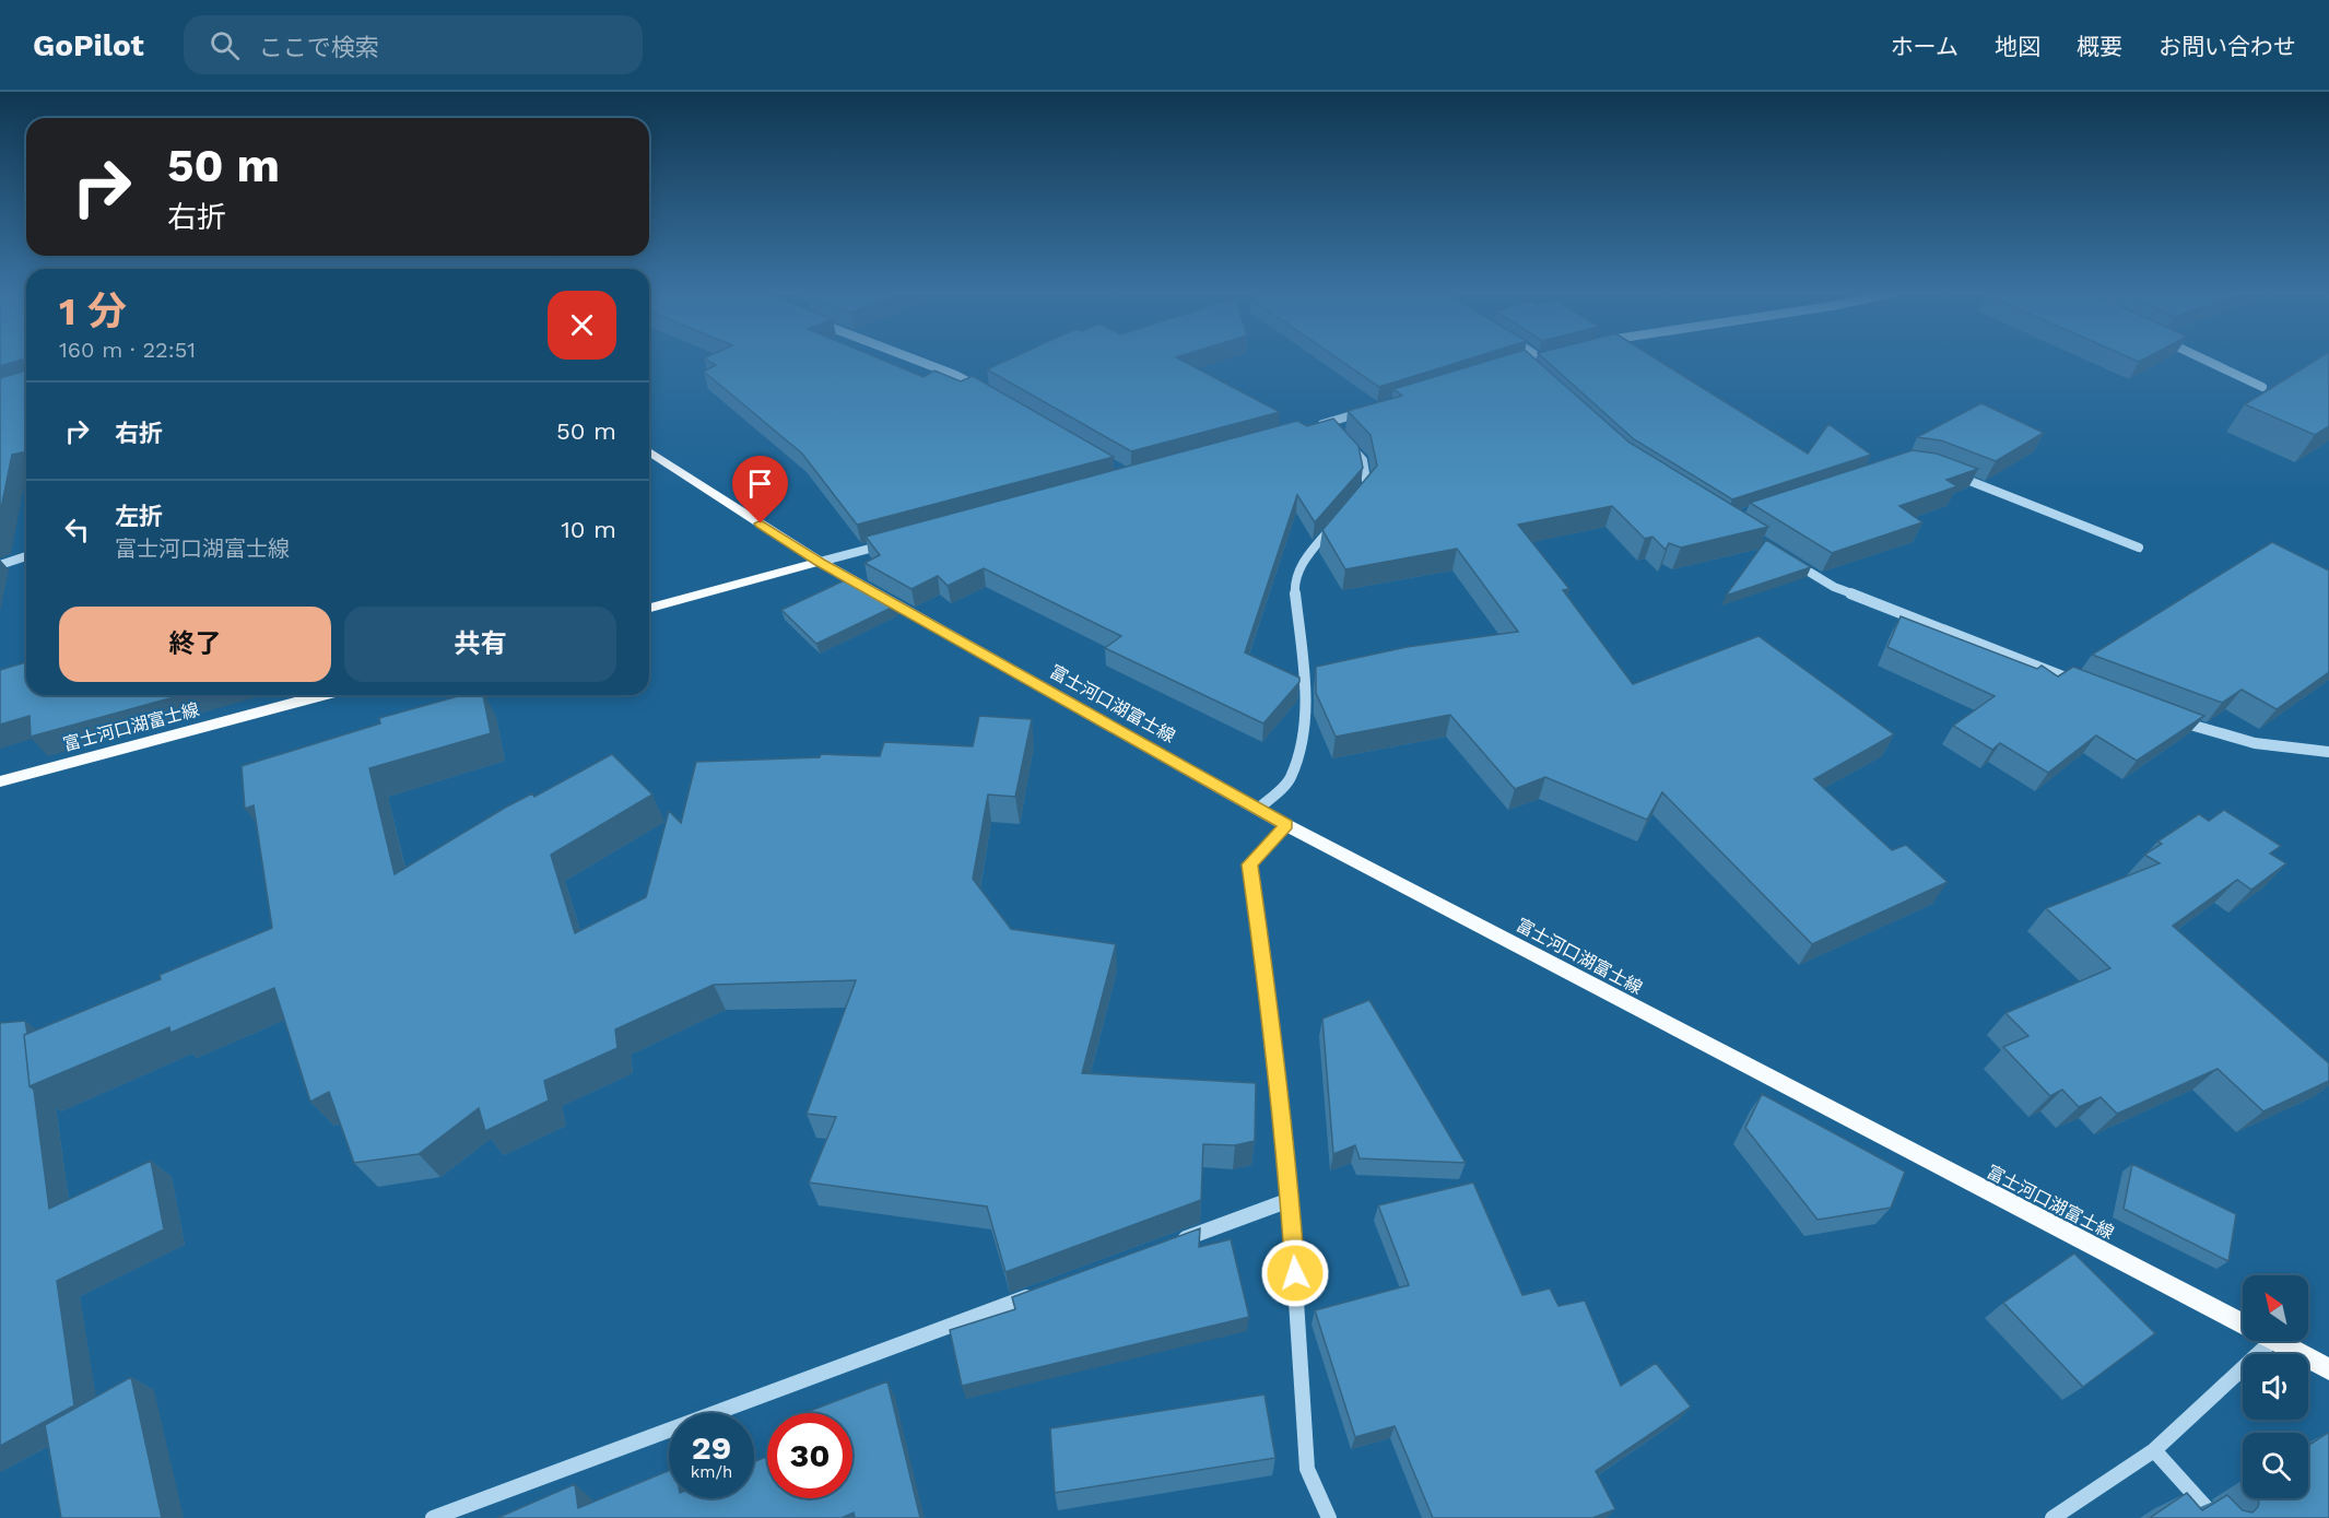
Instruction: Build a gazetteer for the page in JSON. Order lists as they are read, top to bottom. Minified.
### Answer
{"streets":{"main road":["富士河口湖富士線"]},"north":"top left","page":{"header":"GoPilot","search":"ここで検索","nav":["ホーム","地図","概要","お問い合わせ"],"turn":["50 m","右折"],"heading":["1 分","160 m · 22:51"],"list":[{"name":"右折","value":"50 m"},{"name":"左折","note":"富士河口湖富士線","value":"10 m"}],"buttons":["終了","共有"],"speed":"29 km/h","limit":"30"}}
